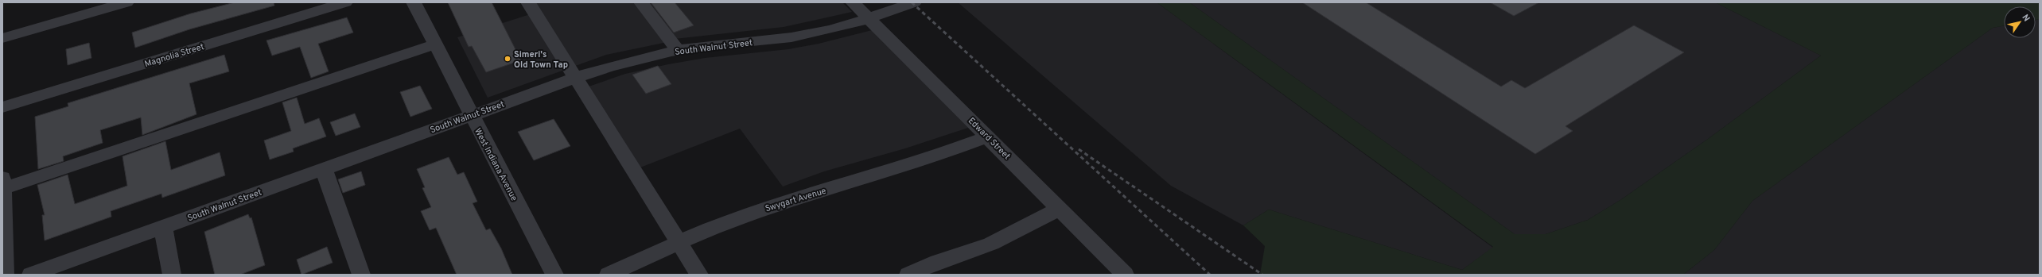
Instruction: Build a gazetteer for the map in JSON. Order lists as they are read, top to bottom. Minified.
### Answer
{"streets":{"street":["South Walnut Street","Magnolia Street","Edward Street","West Indiana Avenue","Swygart Avenue"]},"crossings":[["South Walnut Street","Edward Street"],["South Walnut Street","West Indiana Avenue"],["Edward Street","Swygart Avenue"]],"places":["Simeri's Old Town Tap"],"north":"top right"}
